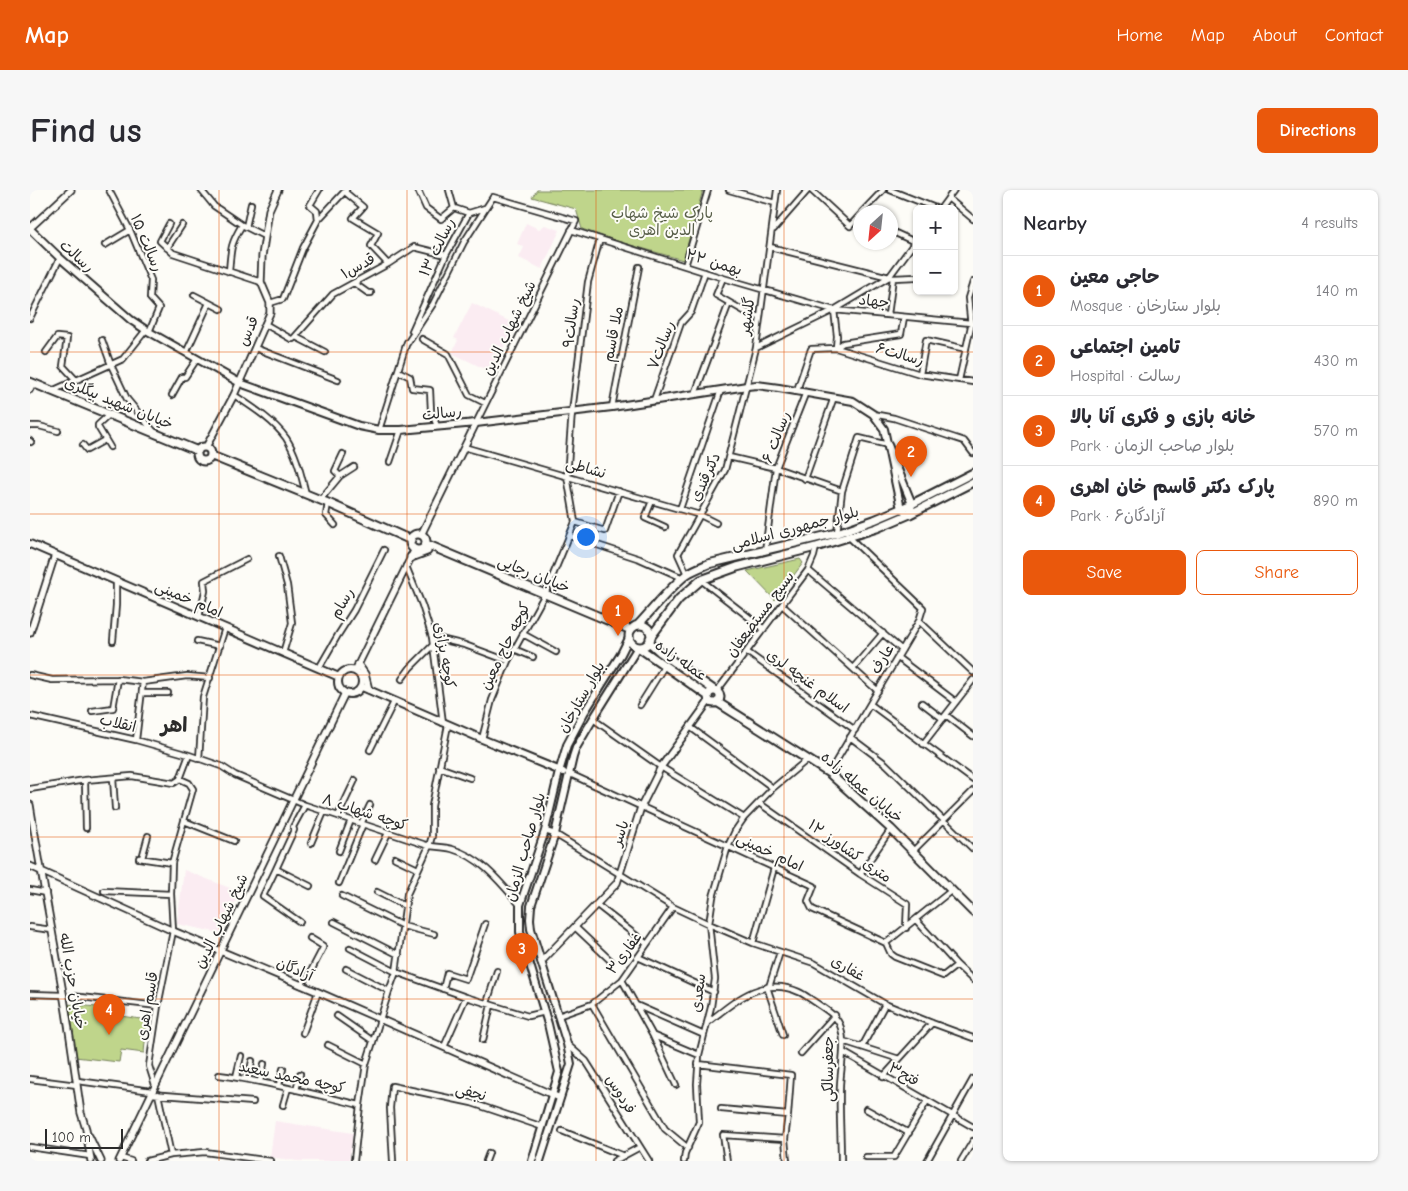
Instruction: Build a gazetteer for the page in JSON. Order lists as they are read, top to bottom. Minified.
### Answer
{"streets":{"main road":["رسالت","خیابان شهید بیگلری","بلوار جمهوری اسلامی","خیابان رجایی","امام خمینی","عمله زاده","بلوار ستارخان","خیابان عمله زاده","بلوار صاحب الزمان"],"street":["رسالت ۱۵","رسالت ۱۳","۲۲ بهمن","قدس۱","جهاد","گلشهر","رسالت۹","شیخ شهاب الدین","قدس","ملا قاسم","رسالت۷","رسالت۶","رسالت ۶","نشاطی","دکترقندی","رسام","بسیج مستضعفان","کوچه حاج معین","کوچه بزازی","عارف","اسلام غنچه لری","انقلاب","کوچه شهاب ۸","یاسر","۱۲ متری کشاورز","غفاری۳","غفاری","آزادگان","خیابان حزب الله","سعدی","قاسم اهری","جعفرسالکی","فتح۳","کوچه محمد سعید","نجفی","فردوس"]},"crossings":[["رسالت ۱۵","رسالت"],["رسالت ۱۳","رسالت"],["رسالت ۱۳","قدس۱"],["رسالت","گلشهر"],["رسالت","رسالت۹"],["رسالت","شیخ شهاب الدین"],["رسالت","قدس"],["رسالت","ملا قاسم"],["رسالت","رسالت۷"],["رسالت","رسالت ۶"],["رسالت","دکترقندی"],["رسالت","بلوار جمهوری اسلامی"],["۲۲ بهمن","جهاد"],["۲۲ بهمن","گلشهر"],["۲۲ بهمن","رسالت۹"],["۲۲ بهمن","شیخ شهاب الدین"],["۲۲ بهمن","رسالت۷"],["گلشهر","دکترقندی"],["رسالت۹","نشاطی"],["رسالت۹","کوچه حاج معین"],["شیخ شهاب الدین","نشاطی"],["شیخ شهاب الدین","خیابان رجایی"],["شیخ شهاب الدین","امام خمینی"],["شیخ شهاب الدین","کوچه شهاب ۸"],["شیخ شهاب الدین","آزادگان"],["شیخ شهاب الدین","قاسم اهری"],["قدس","خیابان شهید بیگلری"],["رسالت ۶","بلوار جمهوری اسلامی"],["نشاطی","دکترقندی"],["دکترقندی","بلوار جمهوری اسلامی"],["بلوار جمهوری اسلامی","خیابان رجایی"],["بلوار جمهوری اسلامی","بسیج مستضعفان"],["بلوار جمهوری اسلامی","عمله زاده"],["بلوار جمهوری اسلامی","بلوار ستارخان"],["خیابان رجایی","کوچه حاج معین"],["خیابان رجایی","عمله زاده"],["خیابان رجایی","بلوار ستارخان"],["امام خمینی","رسام"],["امام خمینی","بلوار ستارخان"],["امام خمینی","یاسر"],["امام خمینی","بلوار صاحب الزمان"],["بسیج مستضعفان","عمله زاده"],["بسیج مستضعفان","اسلام غنچه لری"],["کوچه بزازی","کوچه شهاب ۸"],["کوچه بزازی","آزادگان"],["کوچه بزازی","کوچه محمد سعید"],["عارف","اسلام غنچه لری"],["عارف","خیابان عمله زاده"],["عمله زاده","بلوار ستارخان"],["عمله زاده","خیابان عمله زاده"],["عمله زاده","یاسر"],["بلوار ستارخان","بلوار صاحب الزمان"],["انقلاب","کوچه شهاب ۸"],["خیابان عمله زاده","یاسر"],["کوچه شهاب ۸","بلوار صاحب الزمان"],["یاسر","بلوار صاحب الزمان"],["یاسر","غفاری"],["بلوار صاحب الزمان","غفاری۳"],["بلوار صاحب الزمان","غفاری"],["بلوار صاحب الزمان","آزادگان"],["بلوار صاحب الزمان","نجفی"],["بلوار صاحب الزمان","فردوس"],["غفاری۳","غفاری"],["غفاری","سعدی"],["آزادگان","خیابان حزب الله"],["آزادگان","قاسم اهری"],["سعدی","جعفرسالکی"],["جعفرسالکی","فتح۳"]],"districts":["اهر"],"parks":["پارک شیخ شهاب الدین اهری"],"scale_bar":"100 m","north":"bottom left","page":{"header":"Map","nav":["Home","Map","About","Contact"],"buttons":["Directions",["Save","Share"]],"title":"Find us","heading":["Nearby","4 results"],"map_buttons":["+","−"],"list":[{"mark":"1","name":"حاجی معین","note":"Mosque · بلوار ستارخان","value":"140 m"},{"mark":"2","name":"تامین اجتماعی","note":"Hospital · رسالت","value":"430 m"},{"mark":"3","name":"خانه بازی و فکری آنا بالا","note":"Park · بلوار صاحب الزمان","value":"570 m"},{"mark":"4","name":"پارک دکتر قاسم خان اهری","note":"Park · آزادگان۶","value":"890 m"}],"pins":["2","1","3","4"],"scale":"100 m"}}
